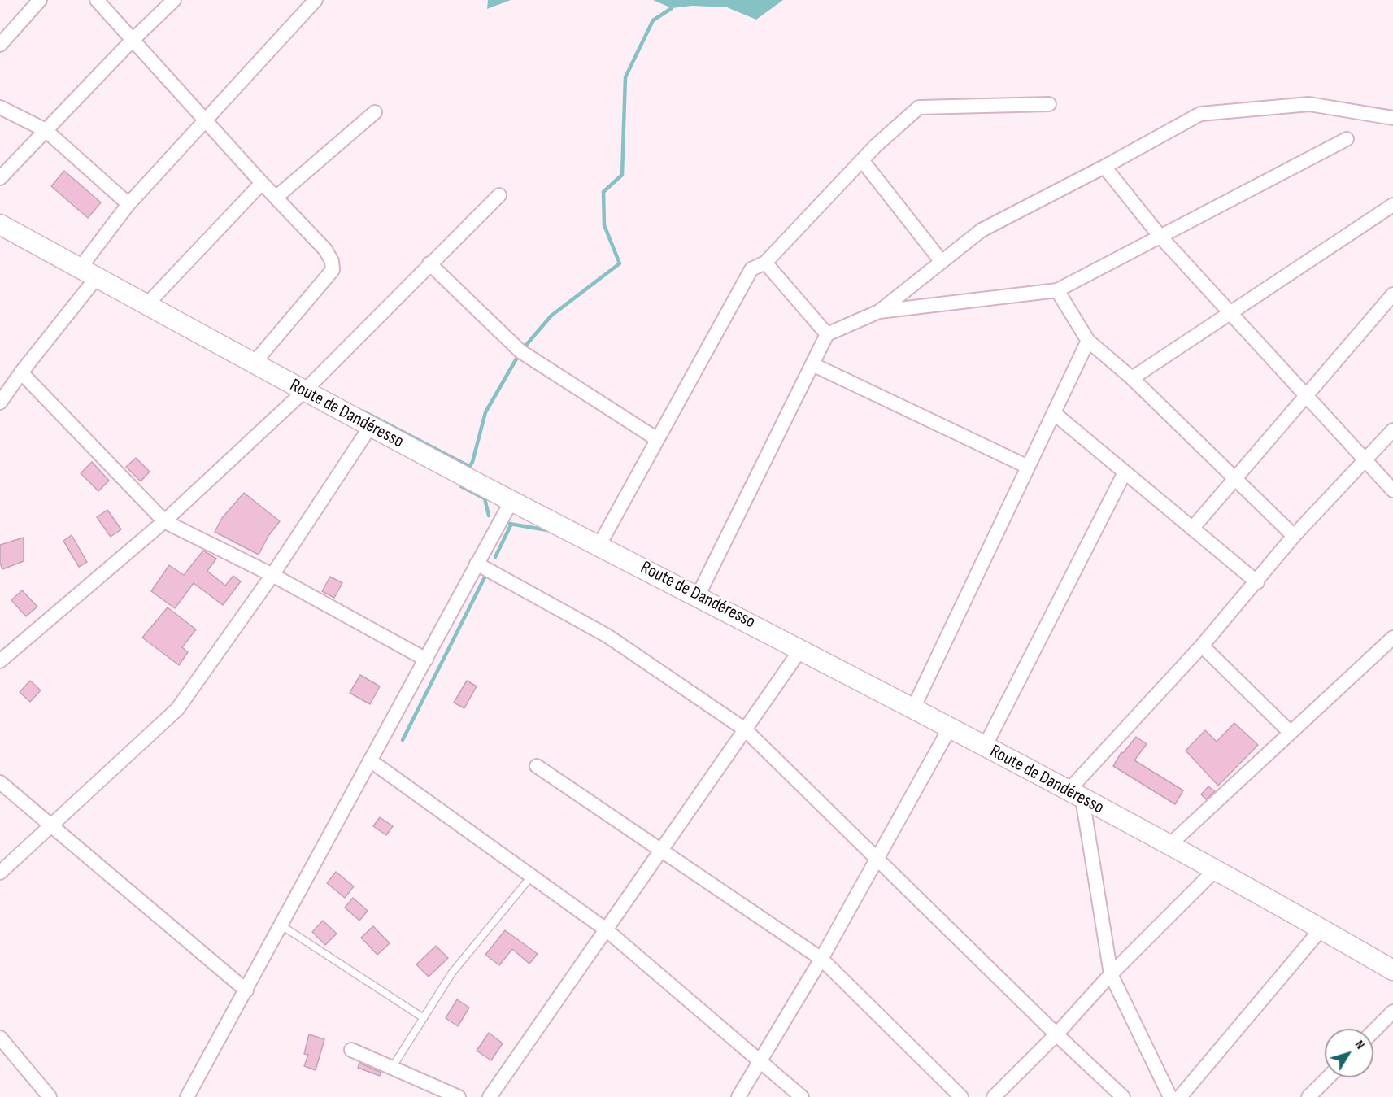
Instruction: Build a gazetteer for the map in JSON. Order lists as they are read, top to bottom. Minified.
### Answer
{"streets":{"street":["Route de Dandéresso"]},"north":"top right"}
